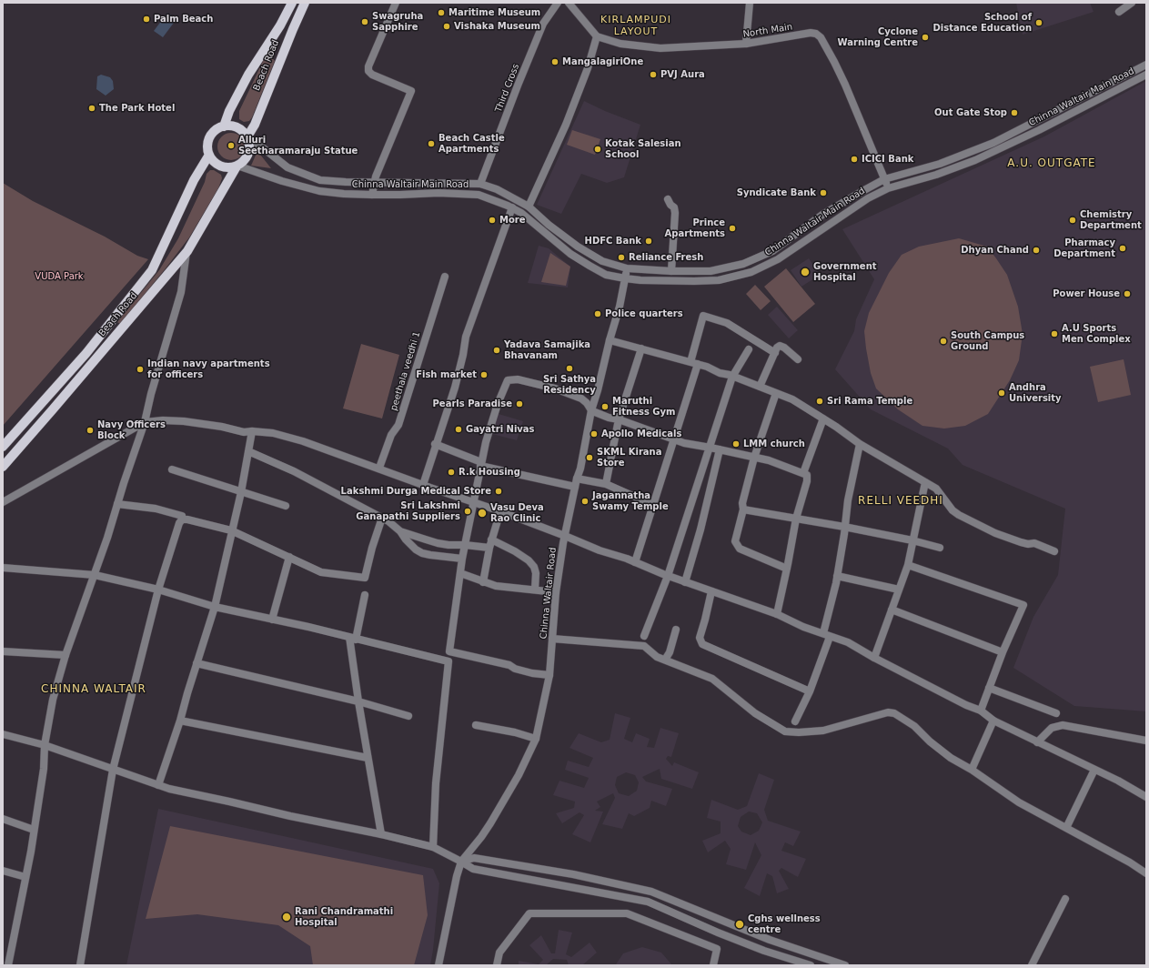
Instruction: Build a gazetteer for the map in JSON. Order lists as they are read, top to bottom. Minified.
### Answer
{"streets":{"main road":["Beach Road"],"street":["North Main","Third Cross","Chinna Waltair Main Road","peethala veedhi 1","Chinna Waltair Road"]},"crossings":[["North Main","Chinna Waltair Main Road"],["Beach Road","Chinna Waltair Main Road"],["Third Cross","Chinna Waltair Main Road"],["Chinna Waltair Main Road","Chinna Waltair Road"]],"districts":["KIRLAMPUDI LAYOUT","A.U. OUTGATE","RELLI VEEDHI","CHINNA WALTAIR"],"parks":["VUDA Park"],"places":["Maritime Museum","Palm Beach","Swagruha Sapphire","School of Distance Education","Vishaka Museum","Cyclone Warning Centre","MangalagiriOne","PVJ Aura","The Park Hotel","Out Gate Stop","Beach Castle Apartments","Alluri Seetharamaraju Statue","Kotak Salesian School","ICICI Bank","Syndicate Bank","More","Chemistry Department","Prince Apartments","HDFC Bank","Pharmacy Department","Dhyan Chand","Reliance Fresh","Government Hospital","Power House","Police quarters","A.U Sports Men Complex","South Campus Ground","Yadava Samajika Bhavanam","Sri Sathya Residency","Indian navy apartments for officers","Fish market","Andhra University","Sri Rama Temple","Pearls Paradise","Maruthi Fitness Gym","Gayatri Nivas","Navy Officers Block","Apollo Medicals","LMM church","SKML Kirana Store","R.k Housing","Lakshmi Durga Medical Store","Jagannatha Swamy Temple","Sri Lakshmi Ganapathi Suppliers","Vasu Deva Rao Clinic","Rani Chandramathi Hospital","Cghs wellness centre"]}
